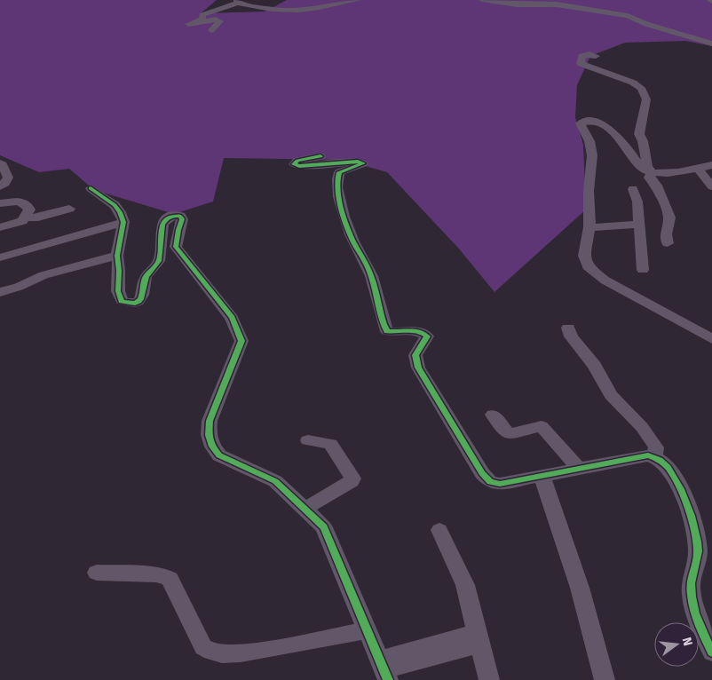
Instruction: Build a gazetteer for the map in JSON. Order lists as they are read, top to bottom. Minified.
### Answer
{"north":"right"}
